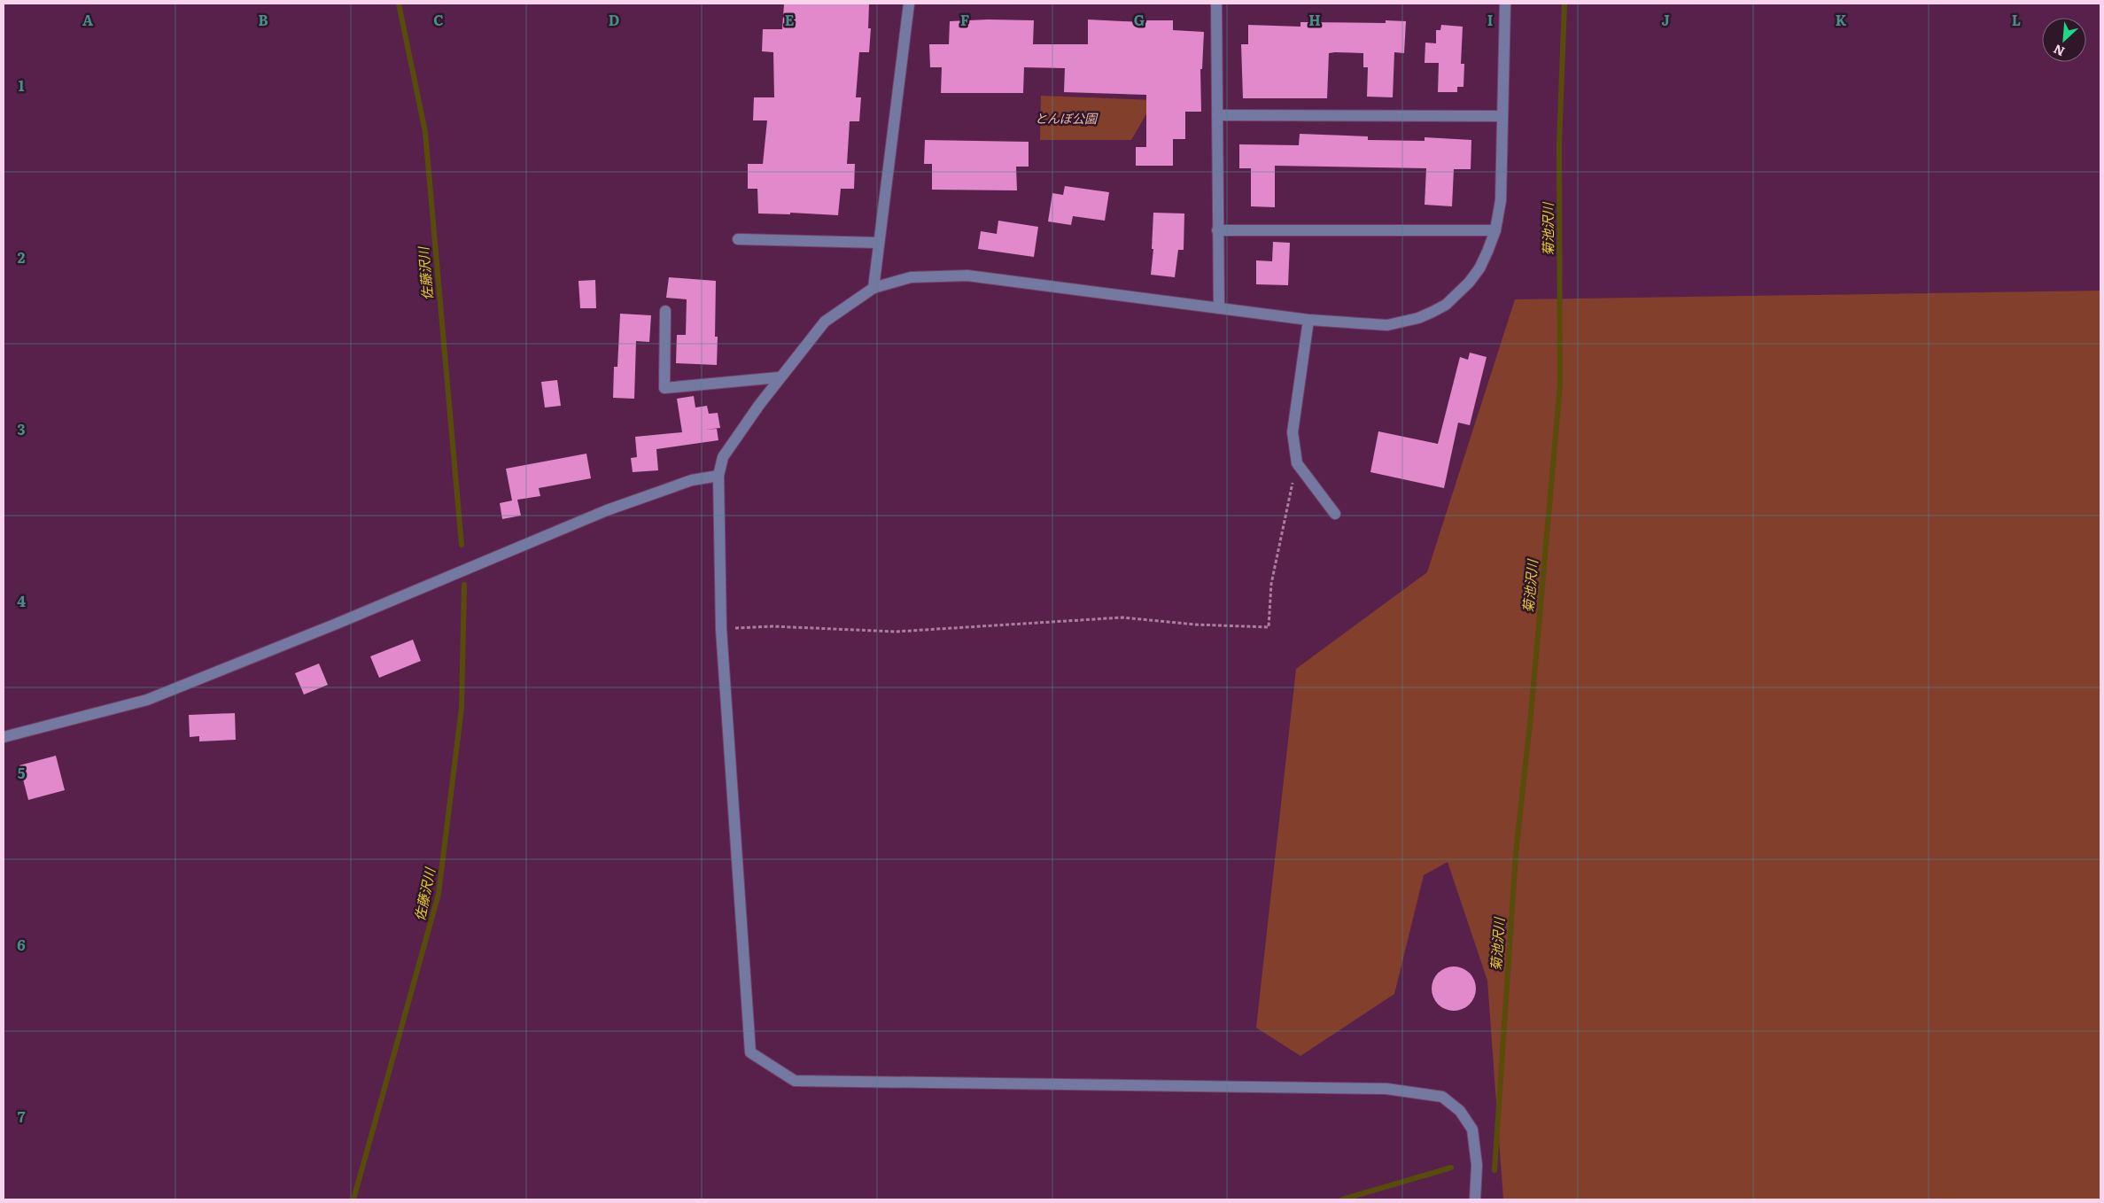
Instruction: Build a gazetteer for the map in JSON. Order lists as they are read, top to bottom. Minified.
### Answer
{"water":["菊池沢川","佐藤沢川"],"parks":["とんぼ公園"],"north":"bottom left","grid":{"columns":["A","B","C","D","E","F","G","H","I","J","K","L"],"rows":["1","2","3","4","5","6","7"]}}
